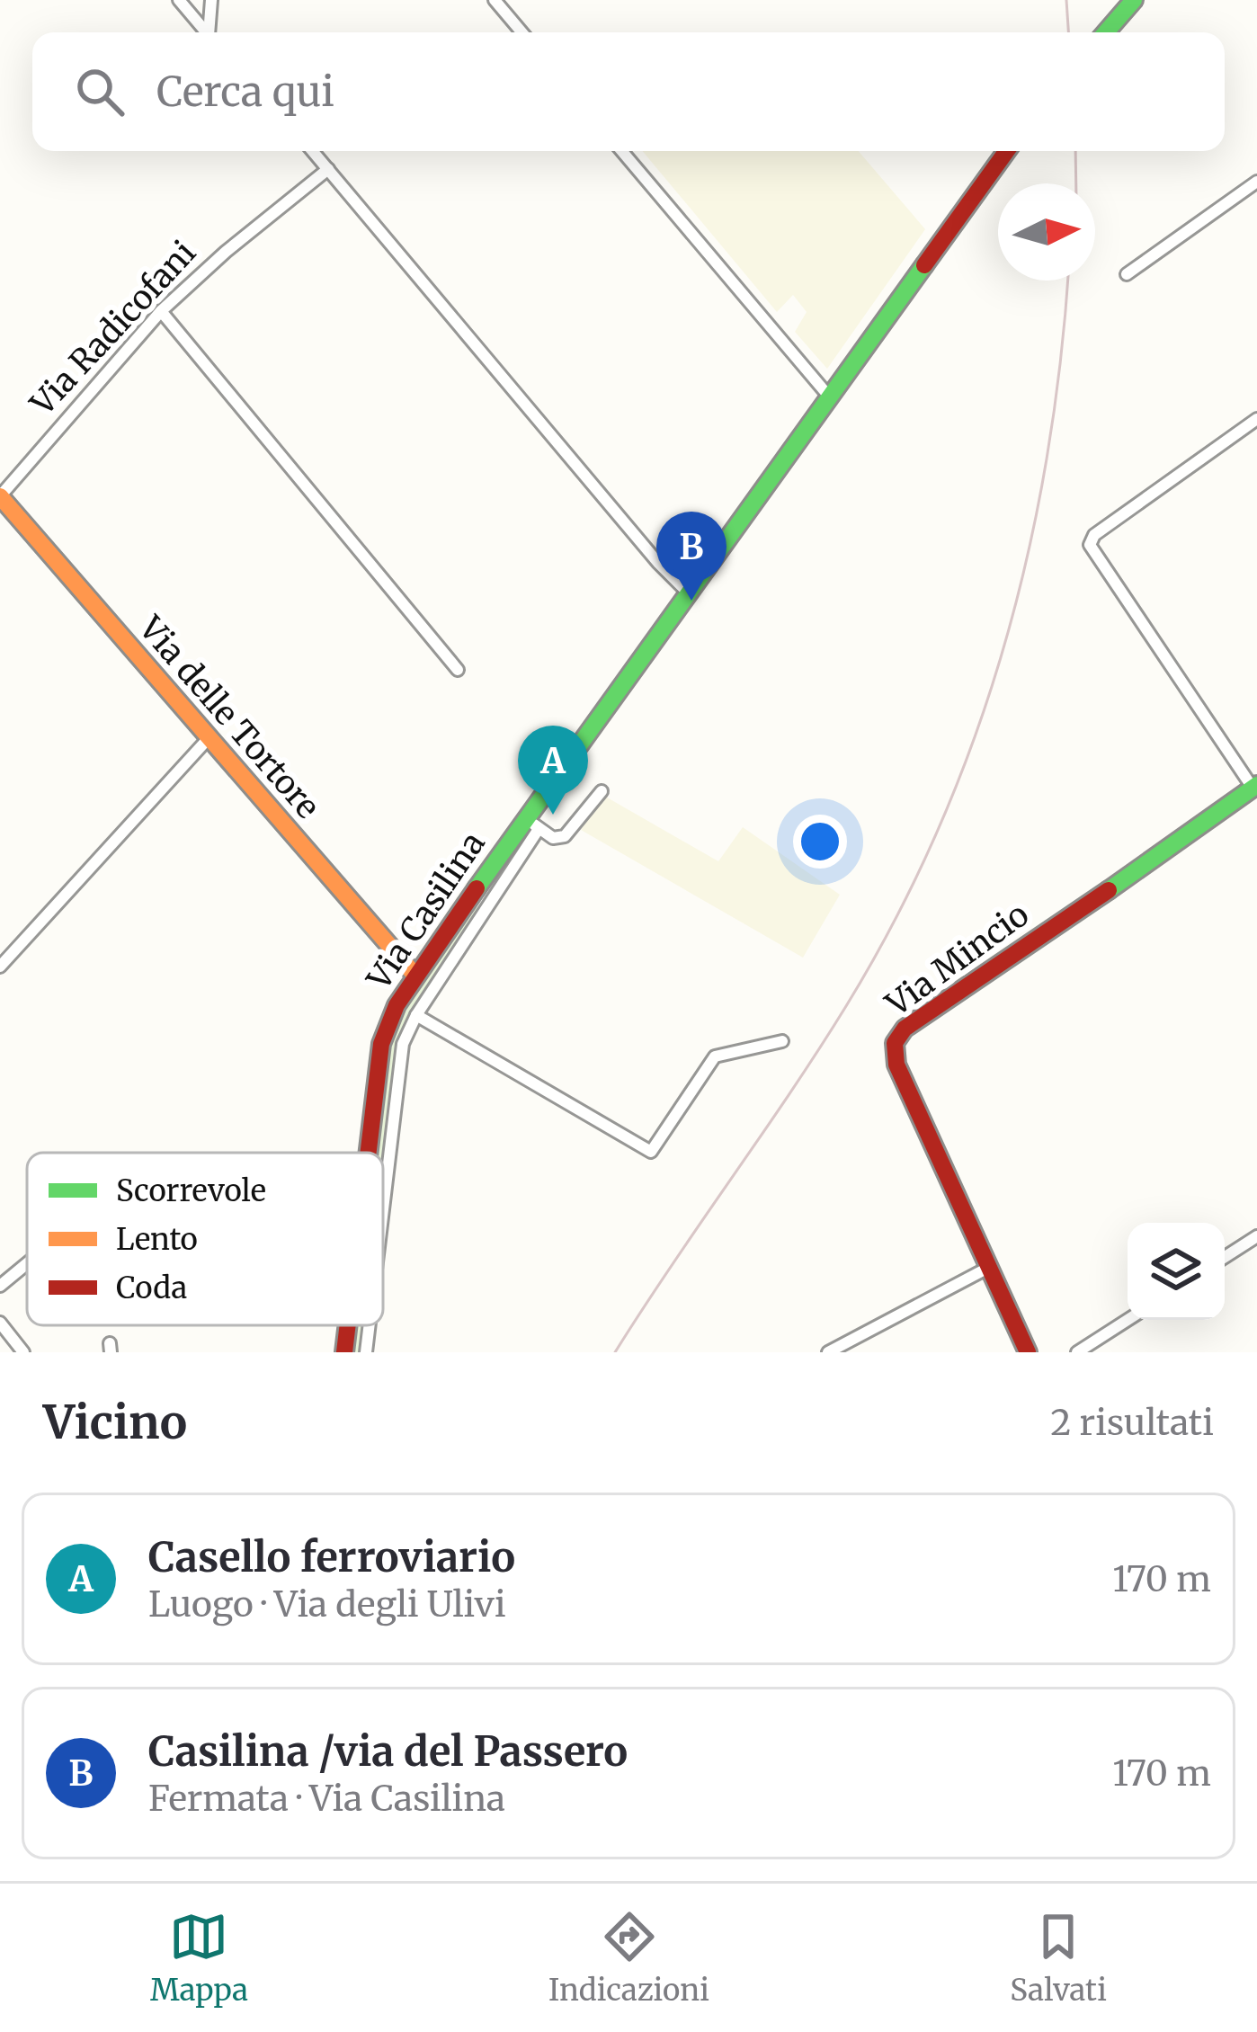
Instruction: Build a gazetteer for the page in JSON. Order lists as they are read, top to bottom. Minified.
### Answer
{"streets":{"main road":["Via delle Tortore","Via Casilina","Via Mincio"],"street":["Via Radicofani"]},"crossings":[["Via Radicofani","Via delle Tortore"],["Via delle Tortore","Via Casilina"]],"legend":["Scorrevole","Lento","Coda"],"north":"right","page":{"search":"Cerca qui","pins":["B","A"],"heading":["Vicino","2 risultati"],"list":[{"mark":"A","name":"Casello ferroviario","note":"Luogo · Via degli Ulivi","value":"170 m"},{"mark":"B","name":"Casilina /via del Passero","note":"Fermata · Via Casilina","value":"170 m"}],"nav":["Mappa","Indicazioni","Salvati"]}}
